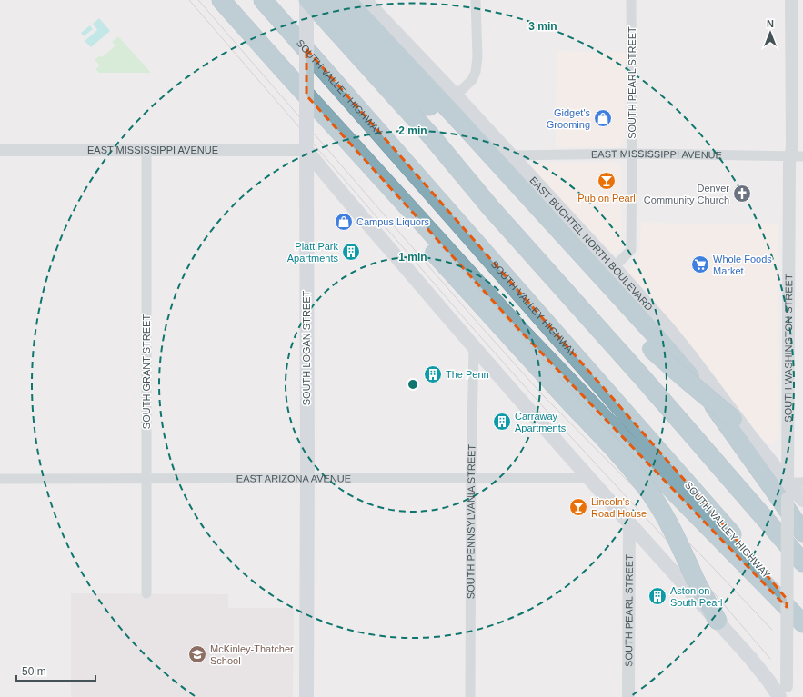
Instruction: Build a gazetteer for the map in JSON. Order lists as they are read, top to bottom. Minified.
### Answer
{"streets":{"highway":["SOUTH VALLEY HIGHWAY"],"main road":["EAST BUCHTEL NORTH BOULEVARD","SOUTH LOGAN STREET"],"street":["SOUTH PEARL STREET","EAST MISSISSIPPI AVENUE","SOUTH WASHINGTON STREET","SOUTH GRANT STREET","EAST ARIZONA AVENUE","SOUTH PENNSYLVANIA STREET"]},"crossings":[["SOUTH PEARL STREET","EAST MISSISSIPPI AVENUE"],["SOUTH PEARL STREET","EAST BUCHTEL NORTH BOULEVARD"],["EAST MISSISSIPPI AVENUE","EAST BUCHTEL NORTH BOULEVARD"],["EAST MISSISSIPPI AVENUE","SOUTH LOGAN STREET"],["EAST MISSISSIPPI AVENUE","SOUTH WASHINGTON STREET"],["EAST MISSISSIPPI AVENUE","SOUTH GRANT STREET"],["EAST BUCHTEL NORTH BOULEVARD","SOUTH WASHINGTON STREET"],["SOUTH LOGAN STREET","EAST ARIZONA AVENUE"],["SOUTH GRANT STREET","EAST ARIZONA AVENUE"],["EAST ARIZONA AVENUE","SOUTH PENNSYLVANIA STREET"]],"places":{"shop":["Gidget's Grooming","Campus Liquors"],"bar":["Pub on Pearl","Lincoln's Road House"],"church":["Denver Community Church"],"building":["Platt Park Apartments","The Penn","Carraway Apartments","Aston on South Pearl"],"supermarket":["Whole Foods Market"],"school or university":["McKinley-Thatcher School"]},"scale_bar":"50 m","north":"top","rings":["3 min","2 min","1 min"]}
